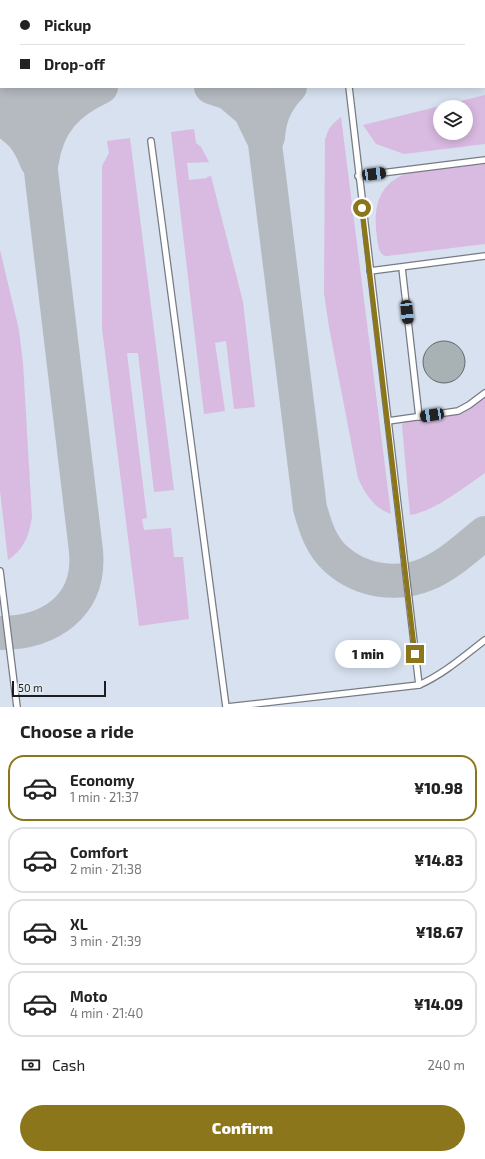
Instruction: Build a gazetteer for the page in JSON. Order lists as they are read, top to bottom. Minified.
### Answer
{"scale_bar":"50 m","page":{"banner":["Pickup","Drop-off"],"bubble":"1 min","scale":"50 m","heading":"Choose a ride","list":[{"name":"Economy","note":"1 min · 21:37","value":"¥10.98"},{"name":"Comfort","note":"2 min · 21:38","value":"¥14.83"},{"name":"XL","note":"3 min · 21:39","value":"¥18.67"},{"name":"Moto","note":"4 min · 21:40","value":"¥14.09"}],"pay":["Cash","240 m"],"buttons":"Confirm"}}
